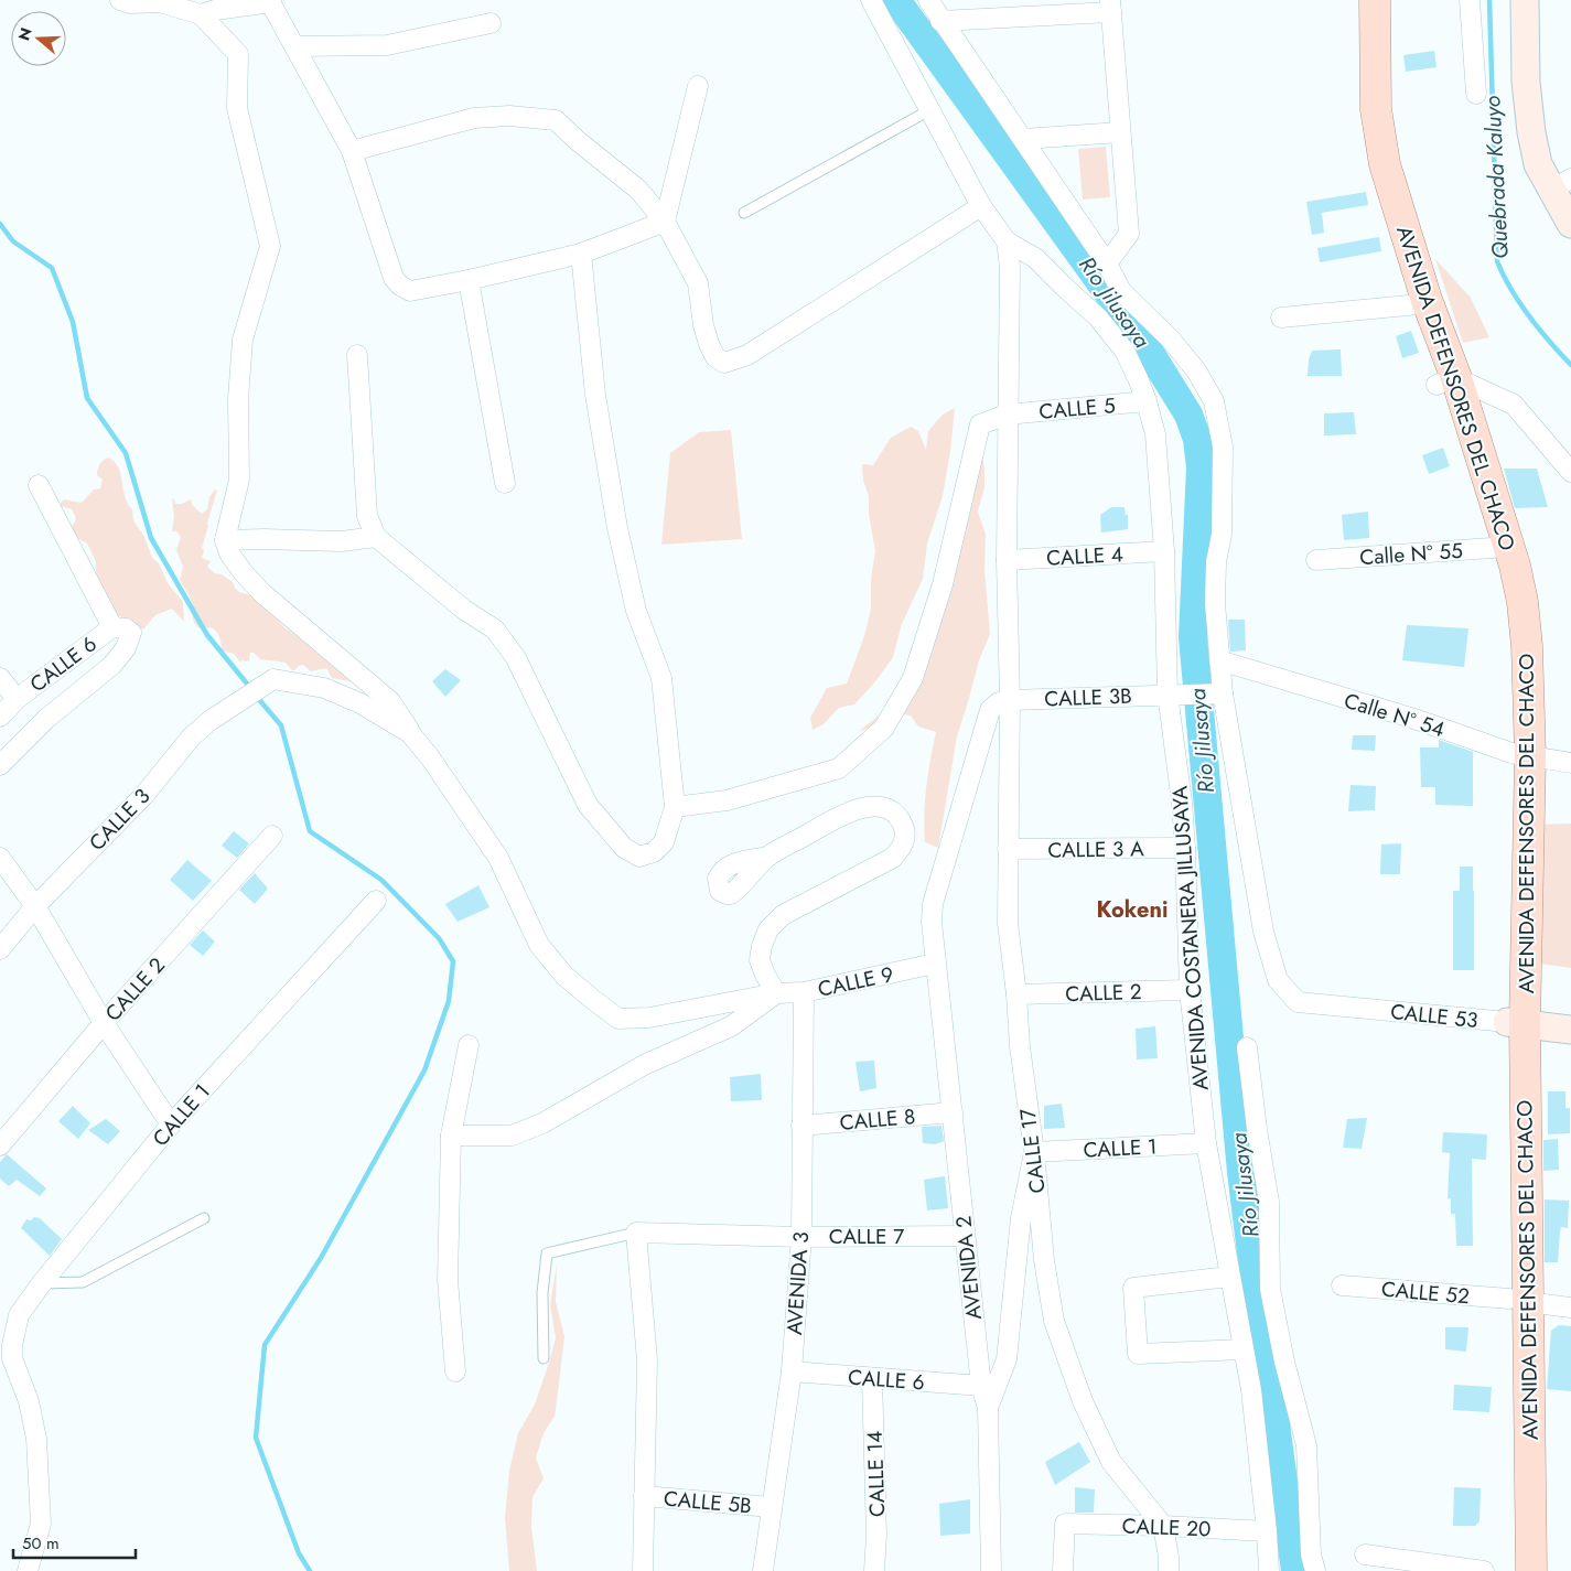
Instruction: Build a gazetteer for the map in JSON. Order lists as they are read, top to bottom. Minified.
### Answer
{"streets":{"main road":["AVENIDA DEFENSORES DEL CHACO","CALLE 53"],"street":["CALLE 5","Calle Nº 55","CALLE 4","CALLE 6","CALLE 3B","Calle Nº 54","CALLE 3","CALLE 3 A","AVENIDA COSTANERA JILLUSAYA","CALLE 9","CALLE 2","CALLE 1","CALLE 8","CALLE 17","CALLE 7","AVENIDA 2","AVENIDA 3","CALLE 52","CALLE 14","CALLE 5B","CALLE 20"]},"crossings":[["AVENIDA DEFENSORES DEL CHACO","Calle Nº 55"],["AVENIDA DEFENSORES DEL CHACO","Calle Nº 54"],["AVENIDA DEFENSORES DEL CHACO","CALLE 53"],["AVENIDA DEFENSORES DEL CHACO","CALLE 52"],["CALLE 5","AVENIDA COSTANERA JILLUSAYA"],["CALLE 5","CALLE 17"],["CALLE 4","AVENIDA COSTANERA JILLUSAYA"],["CALLE 4","CALLE 17"],["CALLE 6","AVENIDA 2"],["CALLE 6","AVENIDA 3"],["CALLE 6","CALLE 14"],["CALLE 3B","AVENIDA COSTANERA JILLUSAYA"],["CALLE 3B","CALLE 53"],["CALLE 3B","CALLE 17"],["CALLE 3B","AVENIDA 2"],["CALLE 3","CALLE 9"],["CALLE 3 A","AVENIDA COSTANERA JILLUSAYA"],["CALLE 3 A","CALLE 17"],["AVENIDA COSTANERA JILLUSAYA","CALLE 2"],["AVENIDA COSTANERA JILLUSAYA","CALLE 1"],["AVENIDA COSTANERA JILLUSAYA","CALLE 17"],["AVENIDA COSTANERA JILLUSAYA","CALLE 20"],["CALLE 9","AVENIDA 2"],["CALLE 9","AVENIDA 3"],["CALLE 2","CALLE 17"],["CALLE 1","CALLE 17"],["CALLE 8","AVENIDA 2"],["CALLE 8","AVENIDA 3"],["CALLE 17","AVENIDA 2"],["CALLE 17","CALLE 20"],["CALLE 7","AVENIDA 2"],["CALLE 7","AVENIDA 3"],["AVENIDA 3","CALLE 5B"]],"districts":["Kokeni"],"water":["Quebrada Kaluyo","Río Jilusaya"],"scale_bar":"50 m","north":"left"}
